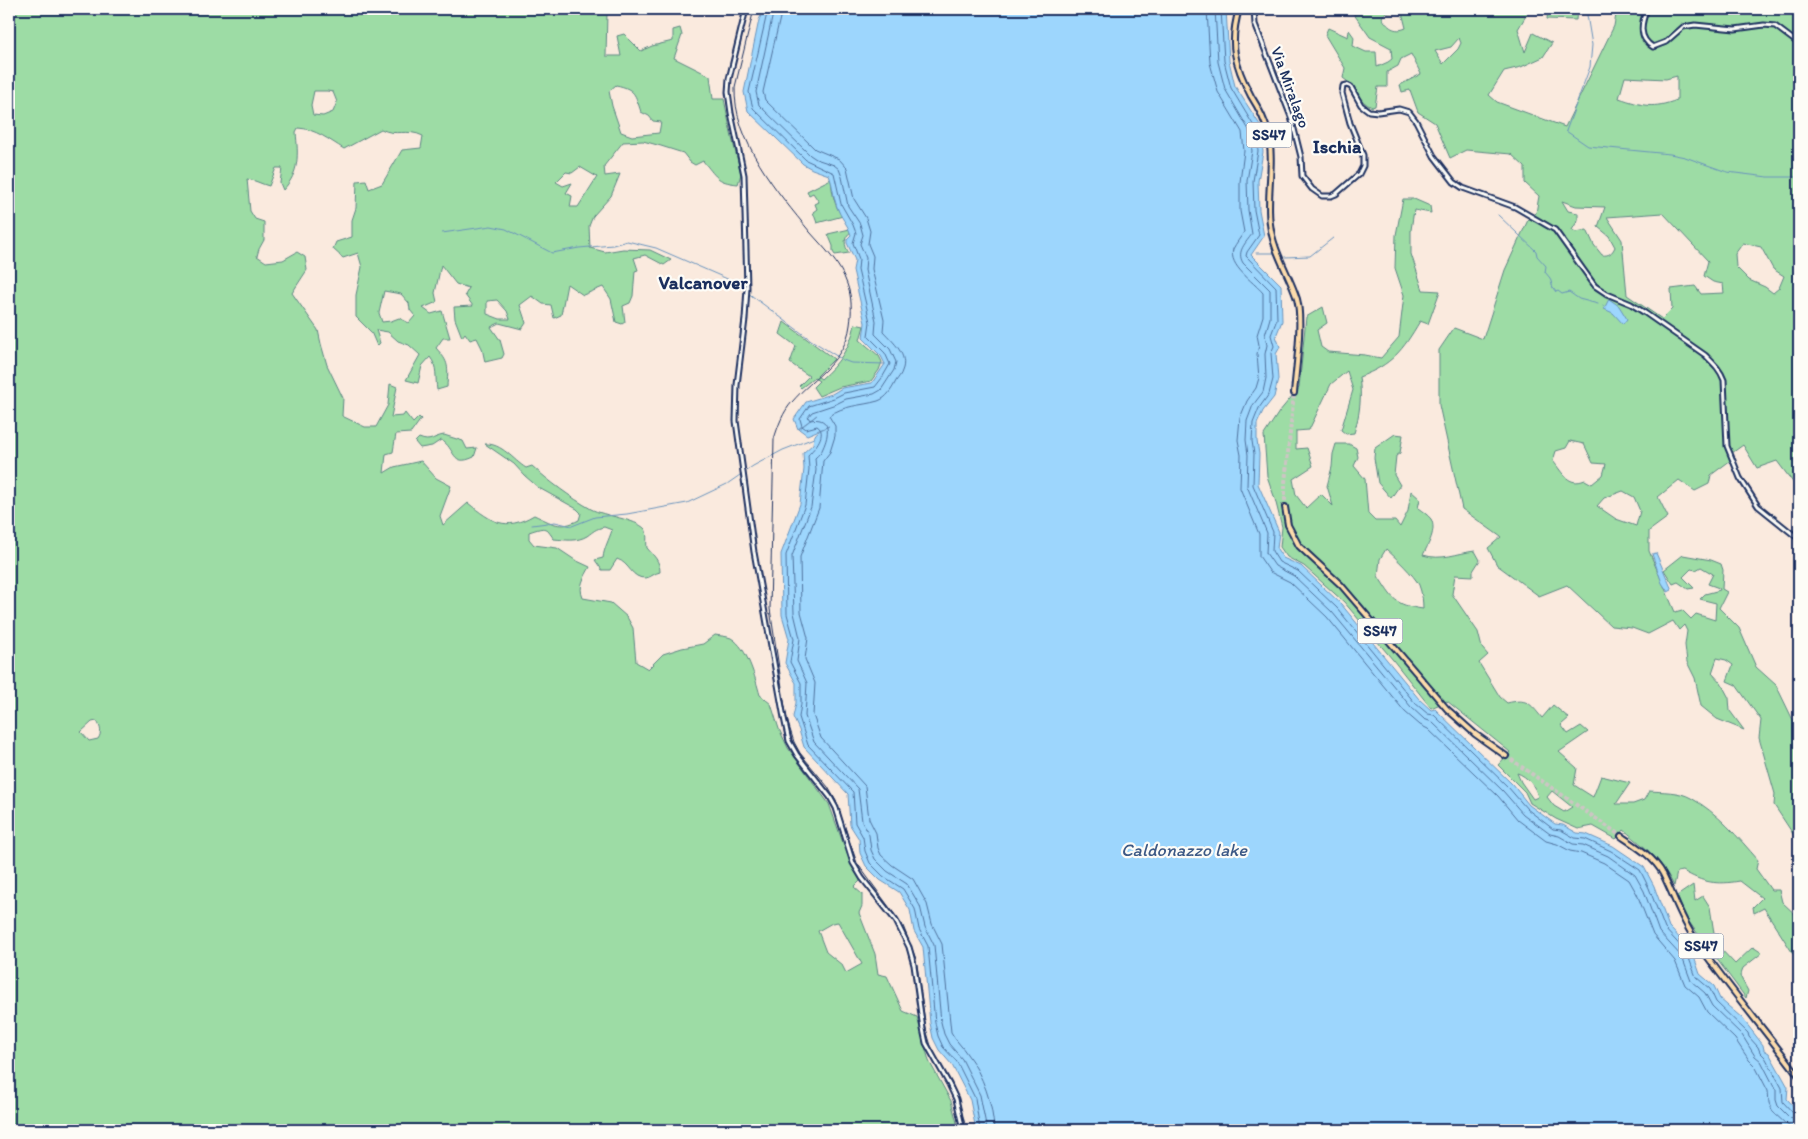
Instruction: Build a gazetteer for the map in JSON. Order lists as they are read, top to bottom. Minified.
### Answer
{"streets":{"main road":["Via Miralago","SS47"]},"districts":["Ischia","Valcanover"],"water":["Caldonazzo lake"]}
